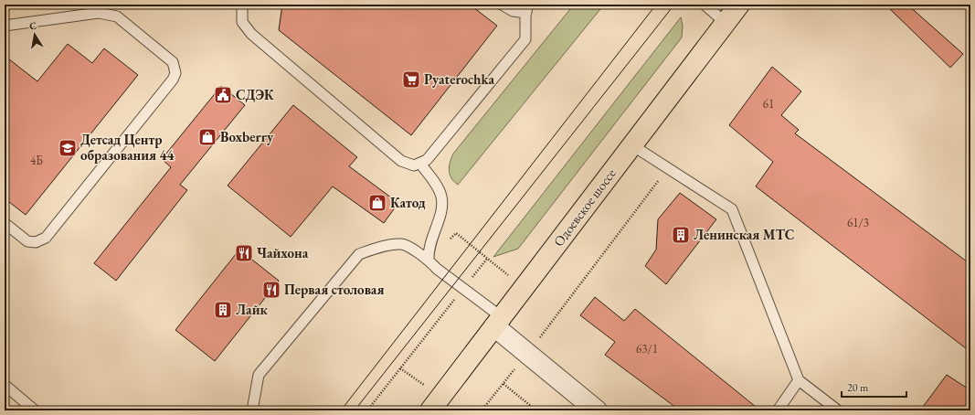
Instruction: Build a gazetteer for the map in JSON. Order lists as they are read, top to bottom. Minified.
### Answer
{"streets":{"main road":["Одоевское шоссе"]},"places":{"supermarket":["Pyaterochka"],"public building":["СДЭК"],"shop":["Boxberry","Катод"],"school or university":["Детсад Центр образования 44"],"building":["Ленинская МТС","Лайк"],"restaurant":["Чайхона","Первая столовая"]},"house_numbers":["61","4Б","61/3","63/1"],"scale_bar":"20 m","north":"top"}
